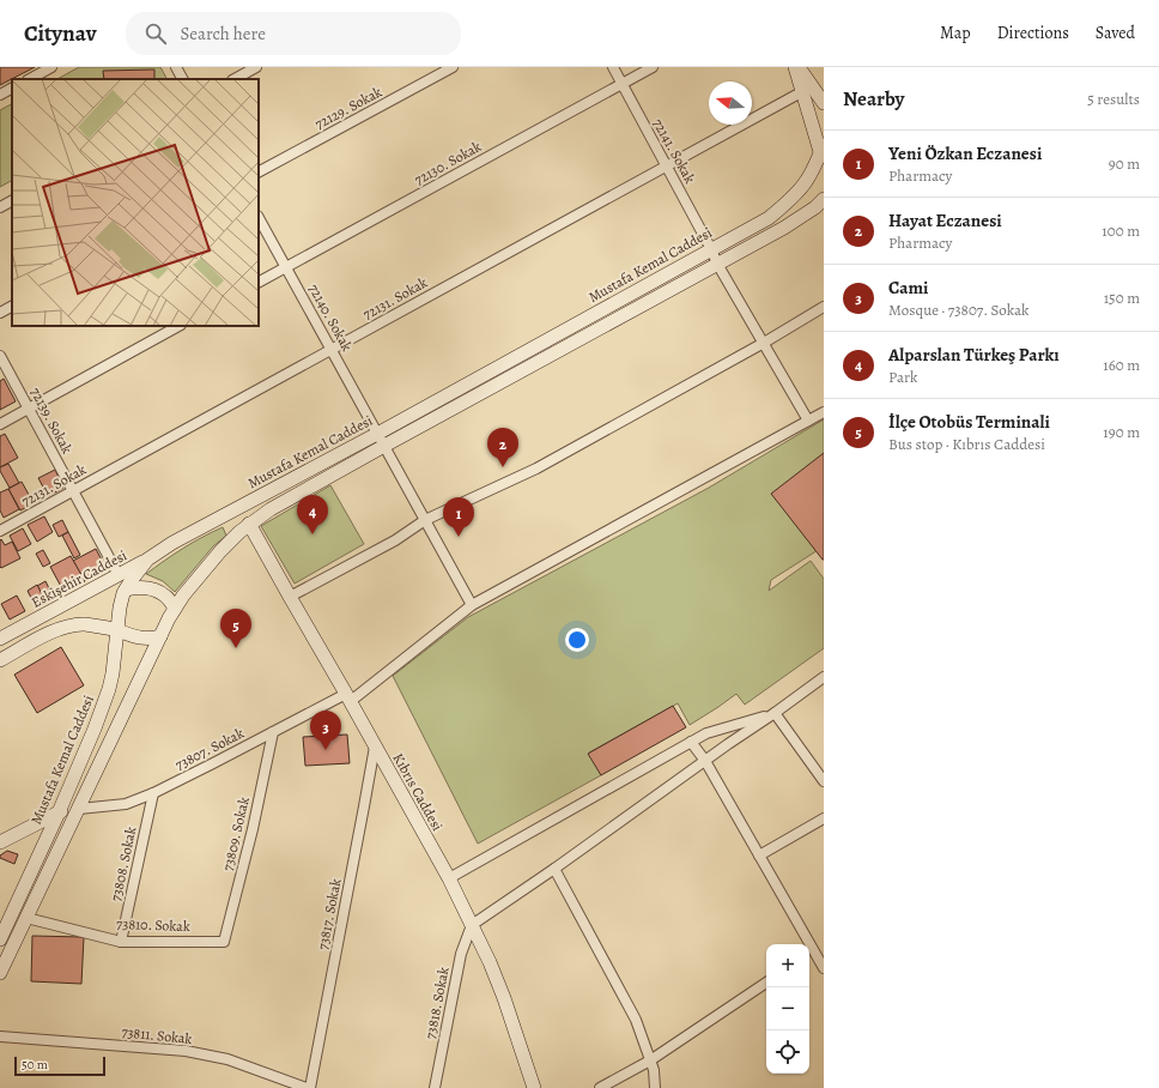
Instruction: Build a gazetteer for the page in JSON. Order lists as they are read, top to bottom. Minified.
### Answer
{"streets":{"main road":["Mustafa Kemal Caddesi","Eskişehir Caddesi","Kıbrıs Caddesi"],"street":["72129. Sokak","72141. Sokak","72130. Sokak","72131. Sokak","72140. Sokak","72139. Sokak","73807. Sokak","73809. Sokak","73808. Sokak","73817. Sokak","73810. Sokak","73818. Sokak","73811. Sokak"]},"crossings":[["72141. Sokak","72130. Sokak"],["72141. Sokak","Mustafa Kemal Caddesi"],["72141. Sokak","72131. Sokak"],["72141. Sokak","73807. Sokak"],["72130. Sokak","72140. Sokak"],["Mustafa Kemal Caddesi","72140. Sokak"],["Mustafa Kemal Caddesi","Eskişehir Caddesi"],["Mustafa Kemal Caddesi","73807. Sokak"],["Mustafa Kemal Caddesi","Kıbrıs Caddesi"],["Mustafa Kemal Caddesi","73810. Sokak"],["72131. Sokak","72140. Sokak"],["72131. Sokak","72139. Sokak"],["72140. Sokak","73807. Sokak"],["72139. Sokak","Eskişehir Caddesi"],["73807. Sokak","Kıbrıs Caddesi"],["73807. Sokak","73809. Sokak"],["73807. Sokak","73808. Sokak"],["Kıbrıs Caddesi","73817. Sokak"],["Kıbrıs Caddesi","73818. Sokak"],["73809. Sokak","73810. Sokak"],["73808. Sokak","73810. Sokak"]],"scale_bar":"50 m","north":"left","page":{"header":"Citynav","search":"Search here","nav":["Map","Directions","Saved"],"heading":["Nearby","5 results"],"list":[{"mark":"1","name":"Yeni Özkan Eczanesi","note":"Pharmacy","value":"90 m"},{"mark":"2","name":"Hayat Eczanesi","note":"Pharmacy","value":"100 m"},{"mark":"3","name":"Cami","note":"Mosque · 73807. Sokak","value":"150 m"},{"mark":"4","name":"Alparslan Türkeş Parkı","note":"Park","value":"160 m"},{"mark":"5","name":"İlçe Otobüs Terminali","note":"Bus stop · Kıbrıs Caddesi","value":"190 m"}],"pins":["2","4","1","5","3"],"map_buttons":["+","−"],"scale":"50 m"}}
